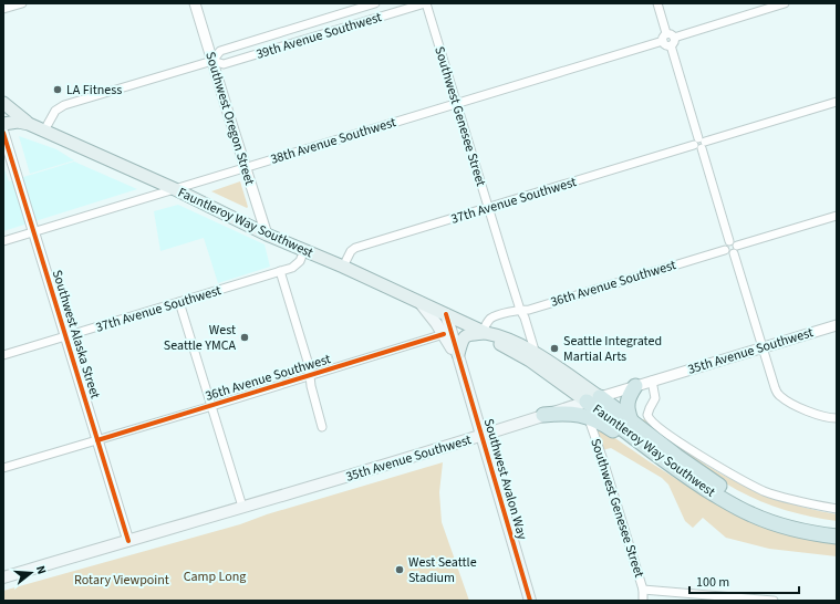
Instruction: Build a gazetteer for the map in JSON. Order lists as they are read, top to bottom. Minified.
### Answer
{"streets":{"highway":["Fauntleroy Way Southwest"],"main road":["35th Avenue Southwest","Southwest Avalon Way"],"street":["39th Avenue Southwest","Southwest Genesee Street","Southwest Oregon Street","38th Avenue Southwest","37th Avenue Southwest","36th Avenue Southwest","Southwest Alaska Street"]},"crossings":[["39th Avenue Southwest","Southwest Genesee Street"],["39th Avenue Southwest","Southwest Oregon Street"],["39th Avenue Southwest","Fauntleroy Way Southwest"],["Southwest Genesee Street","38th Avenue Southwest"],["Southwest Genesee Street","37th Avenue Southwest"],["Southwest Genesee Street","Fauntleroy Way Southwest"],["Southwest Genesee Street","36th Avenue Southwest"],["Southwest Oregon Street","38th Avenue Southwest"],["Southwest Oregon Street","Fauntleroy Way Southwest"],["38th Avenue Southwest","Fauntleroy Way Southwest"],["38th Avenue Southwest","Southwest Alaska Street"],["37th Avenue Southwest","Fauntleroy Way Southwest"],["37th Avenue Southwest","Southwest Alaska Street"],["Fauntleroy Way Southwest","36th Avenue Southwest"],["Fauntleroy Way Southwest","35th Avenue Southwest"],["Fauntleroy Way Southwest","Southwest Avalon Way"],["36th Avenue Southwest","Southwest Alaska Street"],["36th Avenue Southwest","Southwest Avalon Way"],["Southwest Alaska Street","35th Avenue Southwest"],["35th Avenue Southwest","Southwest Avalon Way"]],"parks":["Camp Long","Rotary Viewpoint"],"places":["LA Fitness","West Seattle YMCA","Seattle Integrated Martial Arts","West Seattle Stadium"],"scale_bar":"100 m","north":"right"}
